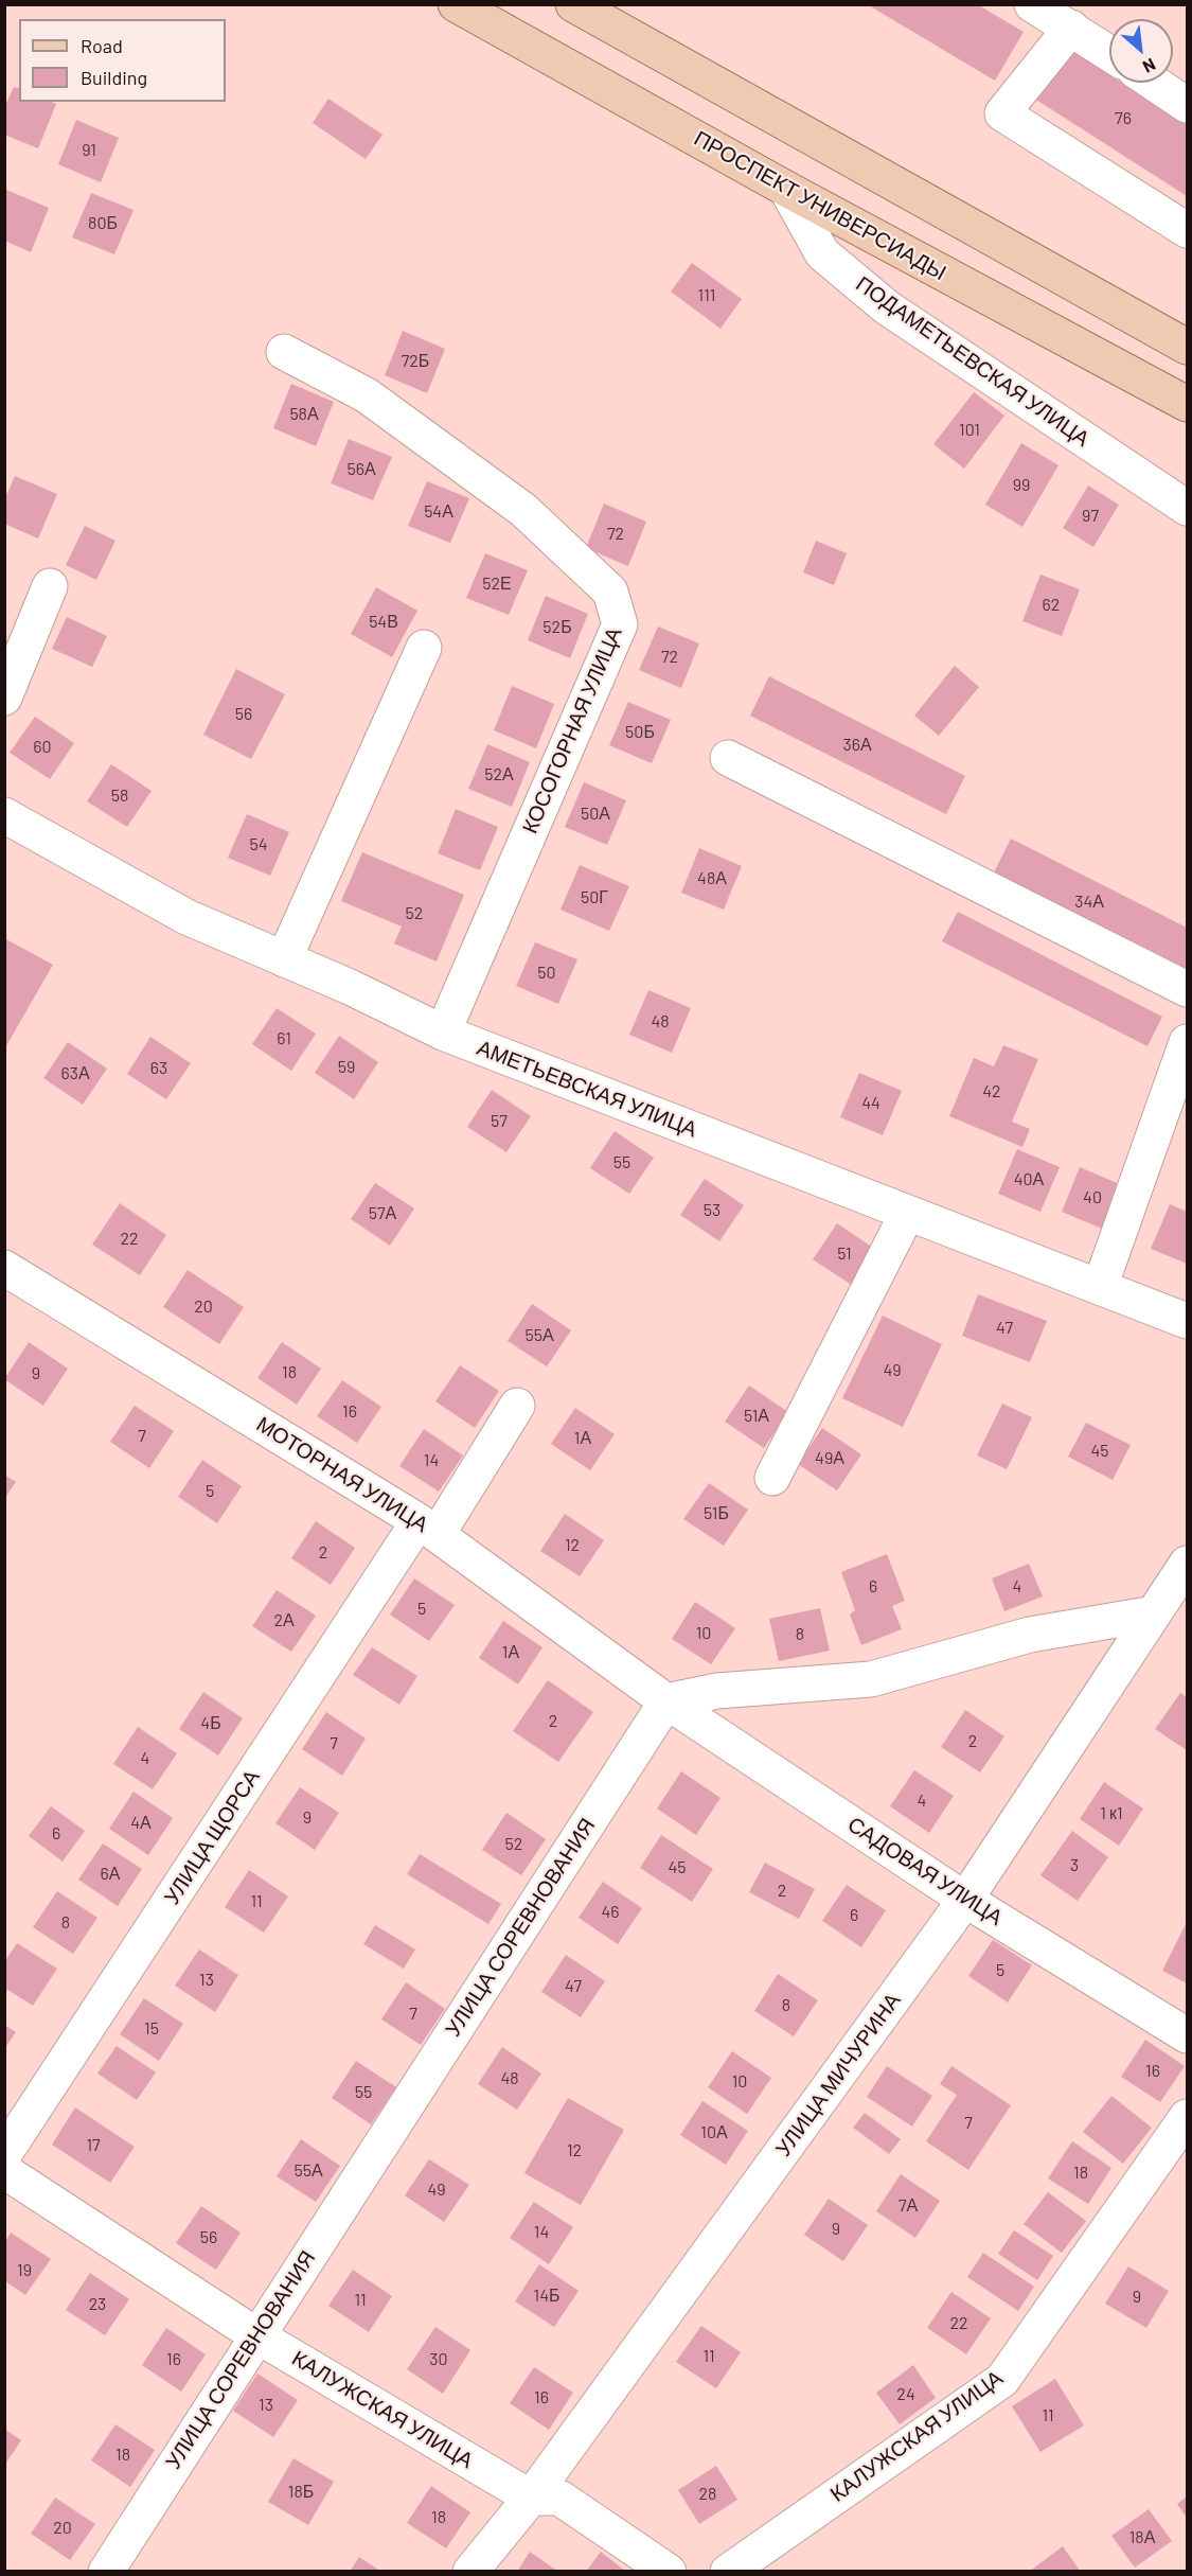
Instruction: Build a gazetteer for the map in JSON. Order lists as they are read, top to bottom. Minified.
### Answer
{"streets":{"main road":["ПРОСПЕКТ УНИВЕРСИАДЫ"],"street":["ПОДАМЕТЬЕВСКАЯ УЛИЦА","КОСОГОРНАЯ УЛИЦА","АМЕТЬЕВСКАЯ УЛИЦА","МОТОРНАЯ УЛИЦА","УЛИЦА ЩОРСА","САДОВАЯ УЛИЦА","УЛИЦА СОРЕВНОВАНИЯ","УЛИЦА МИЧУРИНА","КАЛУЖСКАЯ УЛИЦА"]},"crossings":[["ПРОСПЕКТ УНИВЕРСИАДЫ","ПОДАМЕТЬЕВСКАЯ УЛИЦА"],["КОСОГОРНАЯ УЛИЦА","АМЕТЬЕВСКАЯ УЛИЦА"],["МОТОРНАЯ УЛИЦА","УЛИЦА ЩОРСА"],["МОТОРНАЯ УЛИЦА","САДОВАЯ УЛИЦА"],["МОТОРНАЯ УЛИЦА","УЛИЦА СОРЕВНОВАНИЯ"],["САДОВАЯ УЛИЦА","УЛИЦА СОРЕВНОВАНИЯ"],["САДОВАЯ УЛИЦА","УЛИЦА МИЧУРИНА"],["УЛИЦА СОРЕВНОВАНИЯ","КАЛУЖСКАЯ УЛИЦА"],["УЛИЦА МИЧУРИНА","КАЛУЖСКАЯ УЛИЦА"]],"house_numbers":["76","91","80Б","111","72Б","58А","101","56А","99","54А","97","72","52Е","62","54В","52Б","72","56","50Б","36А","60","52А","58","50А","54","48А","50Г","34А","52","50","48","61","59","63","63А","42","44","57","55","40А","40","53","57А","22","51","20","47","55А","49","18","9","16","51А","7","1А","45","49А","14","5","51Б","12","2","6","4","5","2А","10","8","1А","2","4Б","2","7","4","4","1 к1","9","4А","6","52","3","45","6А","2","11","46","6","8","5","13","47","8","7","15","16","48","10","55","7","10А","17","12","55А","18","49","7А","9","14","56","19","14Б","9","11","23","22","11","16","30","24","16","13","11","18","18Б","28","18","20","18А"],"legend":["Road","Building"],"north":"bottom right"}
